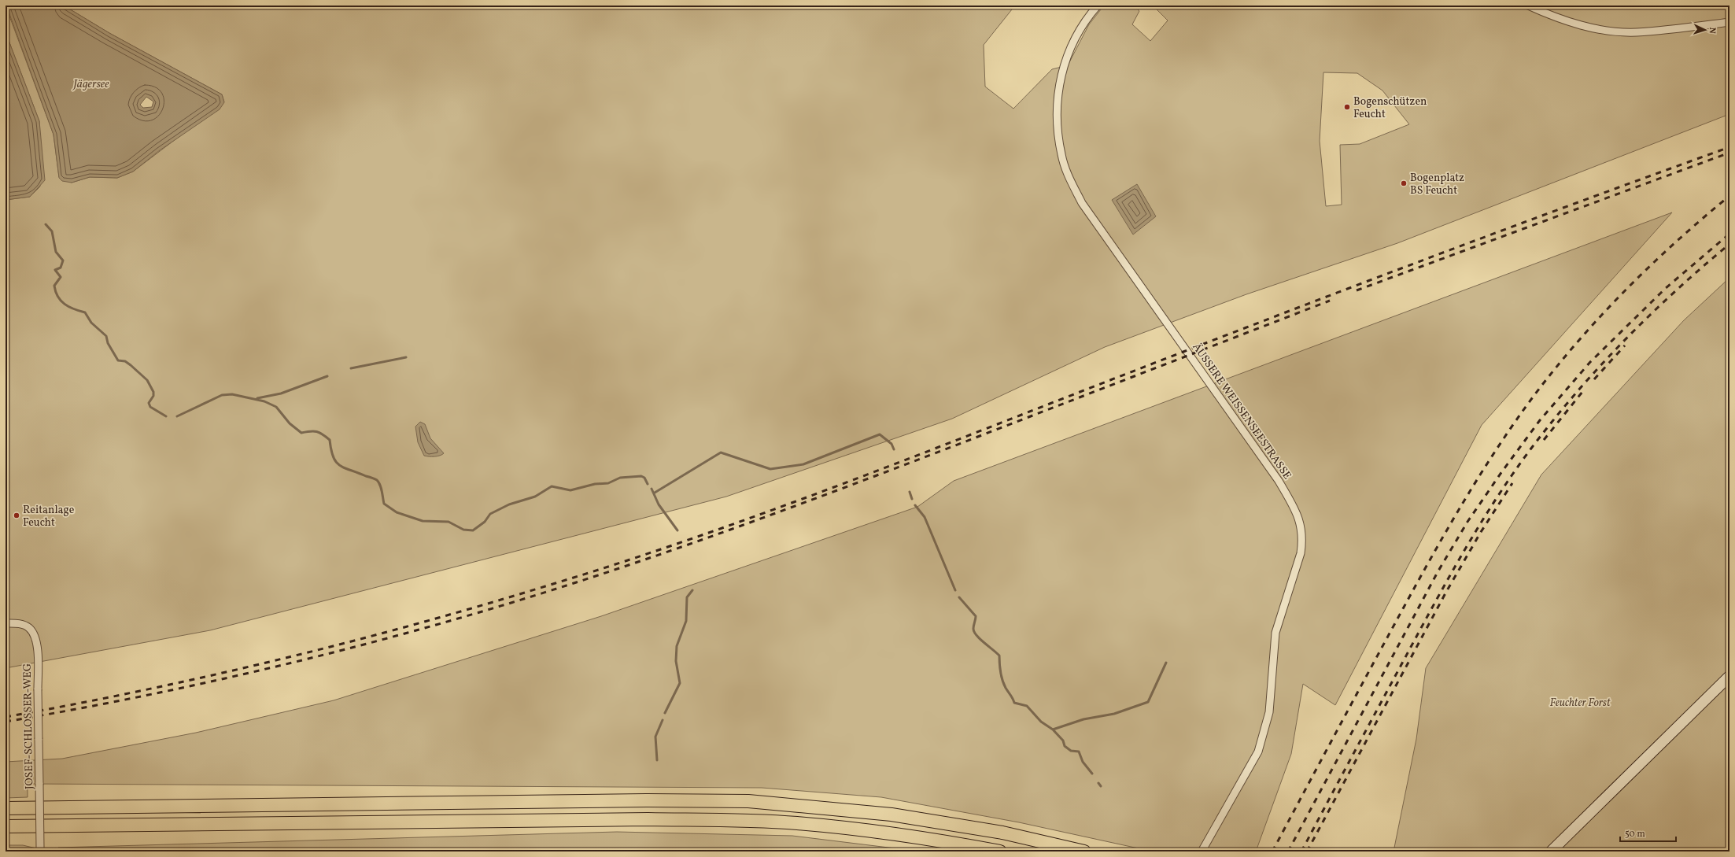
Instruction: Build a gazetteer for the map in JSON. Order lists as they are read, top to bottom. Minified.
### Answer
{"streets":{"street":["ÄUSSERE WEISSENSEESTRASSE","JOSEF-SCHLOSSER-WEG"]},"water":["Jägersee"],"parks":["Feuchter Forst"],"places":["Bogenschützen Feucht","Bogenplatz BS Feucht","Reitanlage Feucht"],"scale_bar":"50 m","north":"right"}
